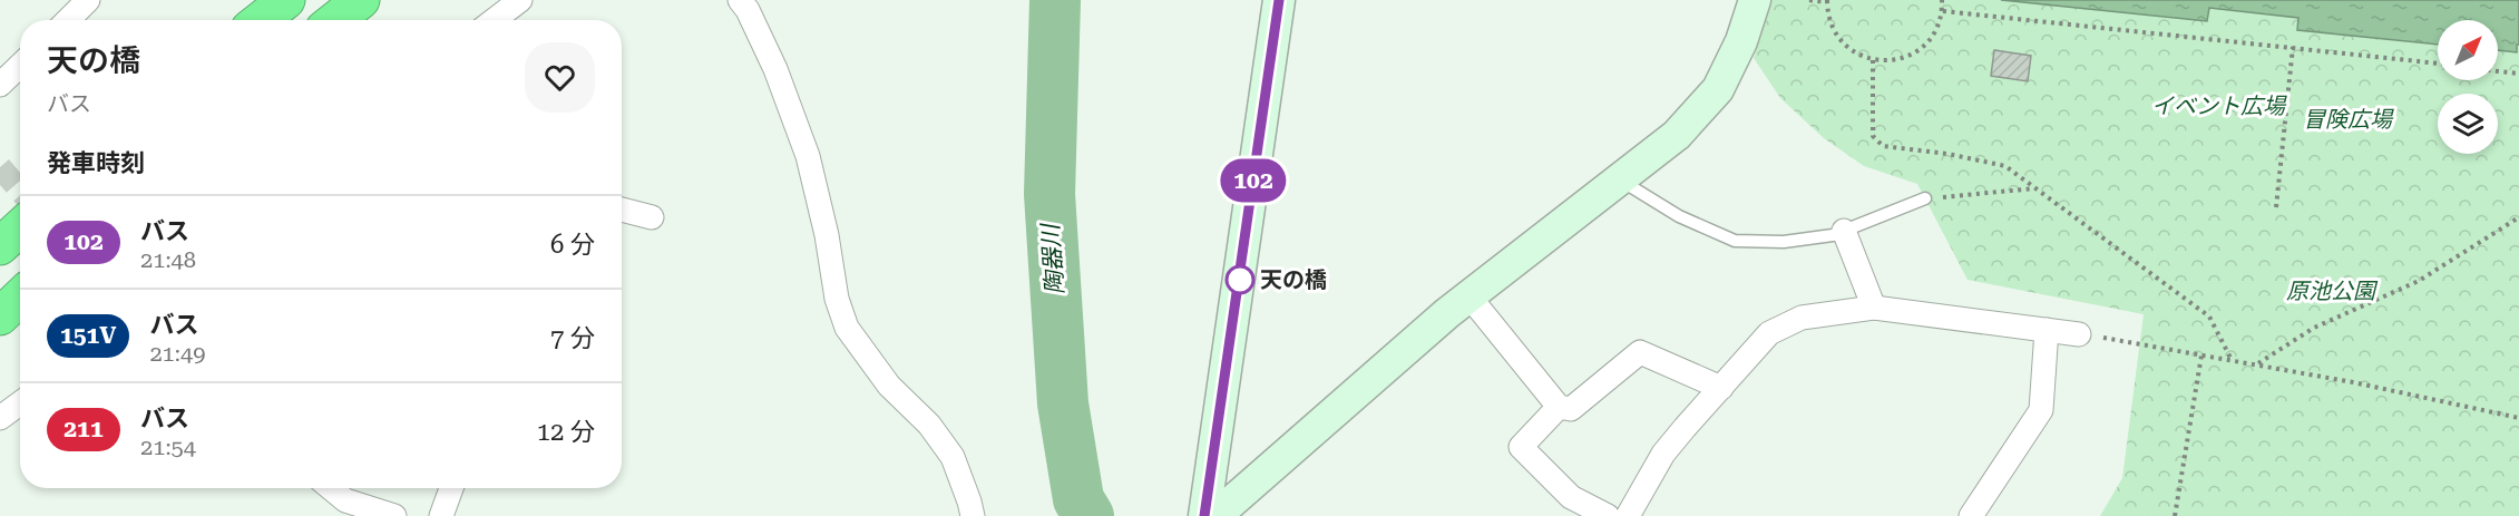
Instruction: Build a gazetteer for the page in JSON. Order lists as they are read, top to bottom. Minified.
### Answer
{"water":["陶器川"],"parks":["イベント広場","冒険広場","原池公園"],"places":["天の橋"],"lines":["bus line 102"],"north":"top right","page":{"on_map":"102","heading":[["天の橋","バス"],"発車時刻"],"list":[{"mark":"102","name":"バス","note":"21:48","value":"6 分"},{"mark":"151V","name":"バス","note":"21:49","value":"7 分"},{"mark":"211","name":"バス","note":"21:54","value":"12 分"}]}}
